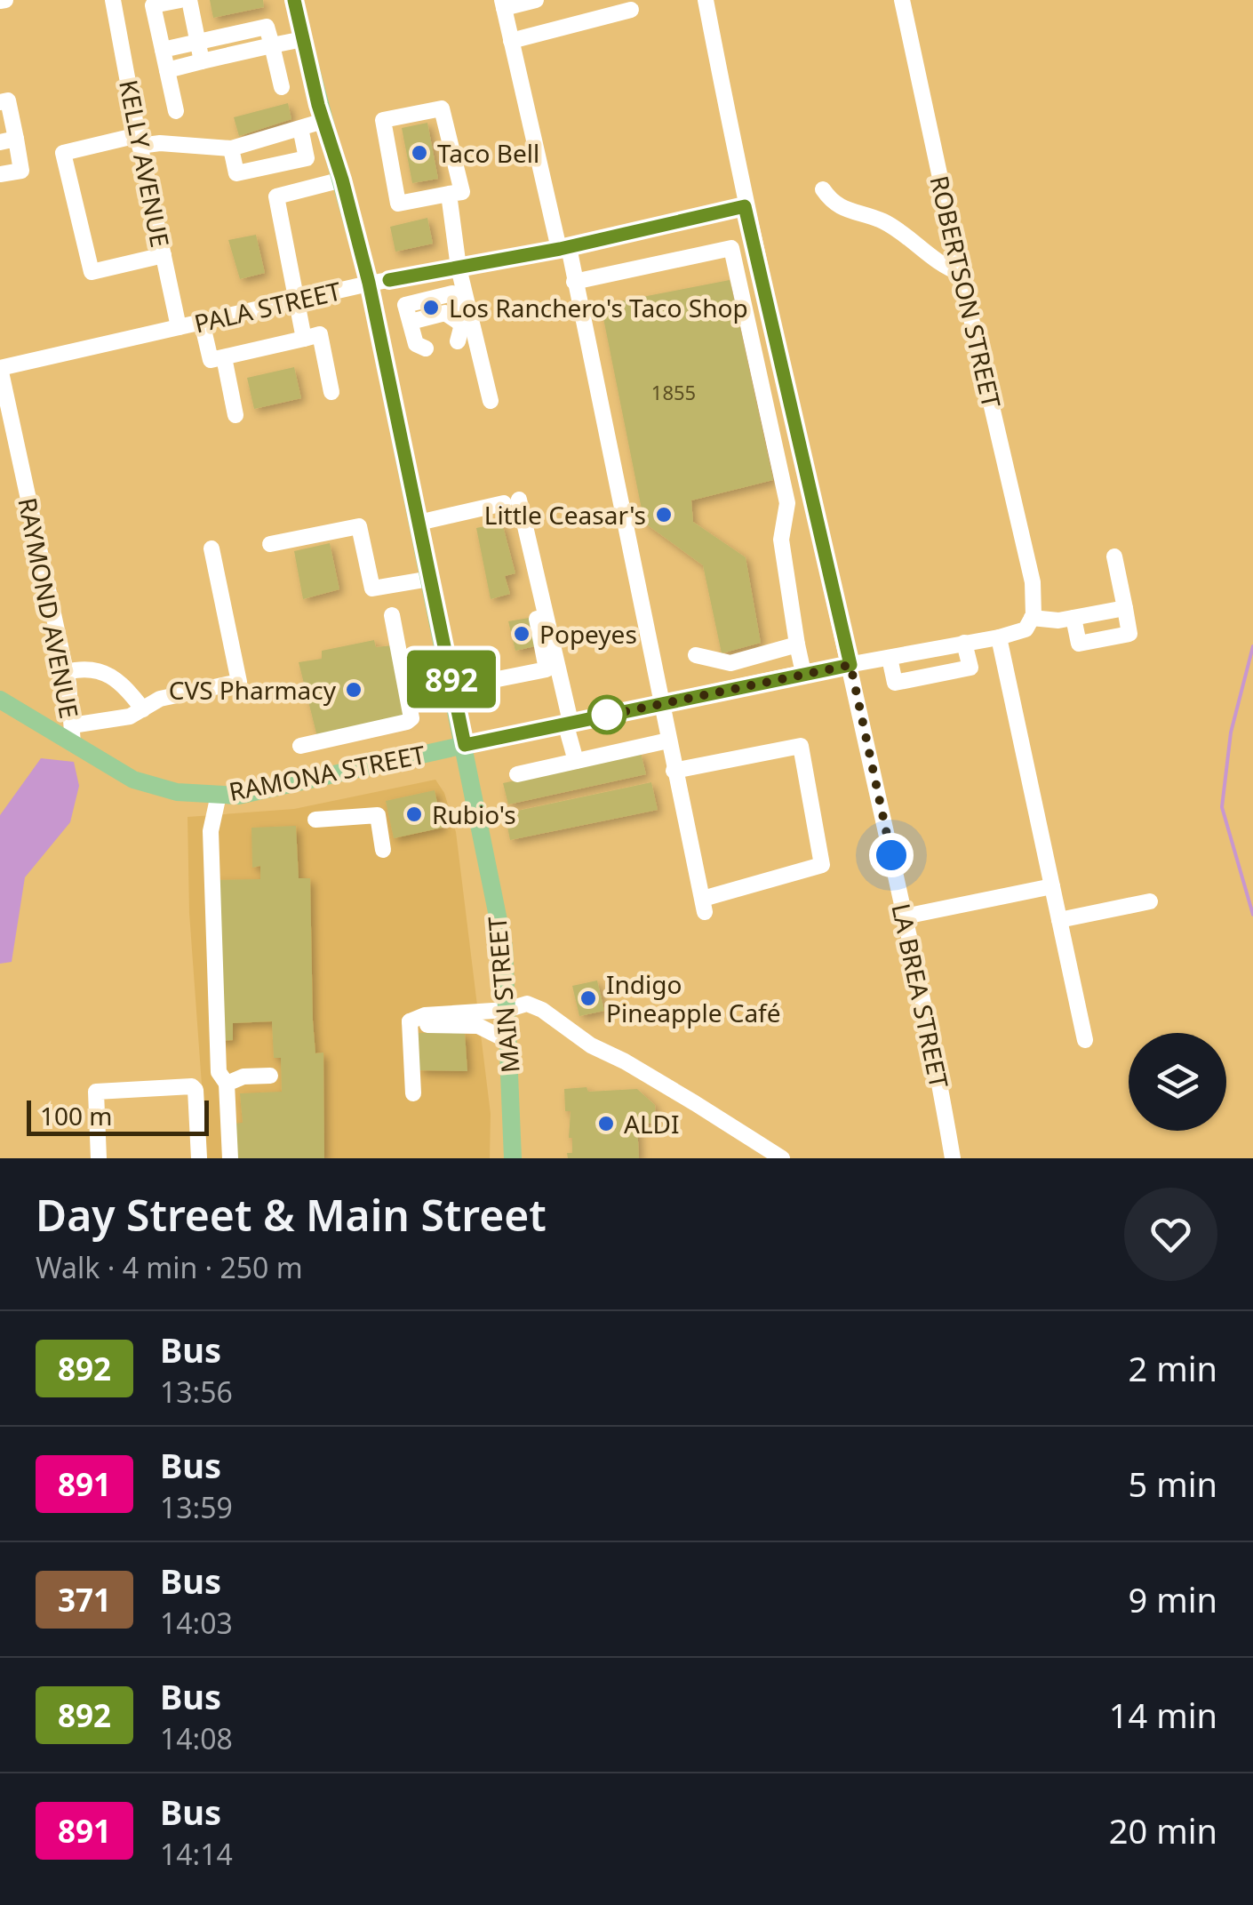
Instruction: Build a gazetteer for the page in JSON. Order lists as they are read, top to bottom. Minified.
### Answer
{"streets":{"main road":["RAMONA STREET","MAIN STREET"],"street":["KELLY AVENUE","ROBERTSON STREET","PALA STREET","RAYMOND AVENUE","LA BREA STREET"]},"crossings":[["KELLY AVENUE","PALA STREET"],["PALA STREET","RAYMOND AVENUE"],["PALA STREET","MAIN STREET"],["PALA STREET","LA BREA STREET"],["RAYMOND AVENUE","RAMONA STREET"],["RAMONA STREET","MAIN STREET"]],"places":["Taco Bell","Los Ranchero's Taco Shop","Little Ceasar's","Popeyes","CVS Pharmacy","Rubio's","Indigo Pineapple Café","ALDI"],"lines":["bus line 892"],"house_numbers":["1855"],"scale_bar":"100 m","page":{"on_map":"892","scale":"100 m","heading":["Day Street & Main Street","Walk · 4 min · 250 m"],"list":[{"mark":"892","name":"Bus","note":"13:56","value":"2 min"},{"mark":"891","name":"Bus","note":"13:59","value":"5 min"},{"mark":"371","name":"Bus","note":"14:03","value":"9 min"},{"mark":"892","name":"Bus","note":"14:08","value":"14 min"},{"mark":"891","name":"Bus","note":"14:14","value":"20 min"}]}}
